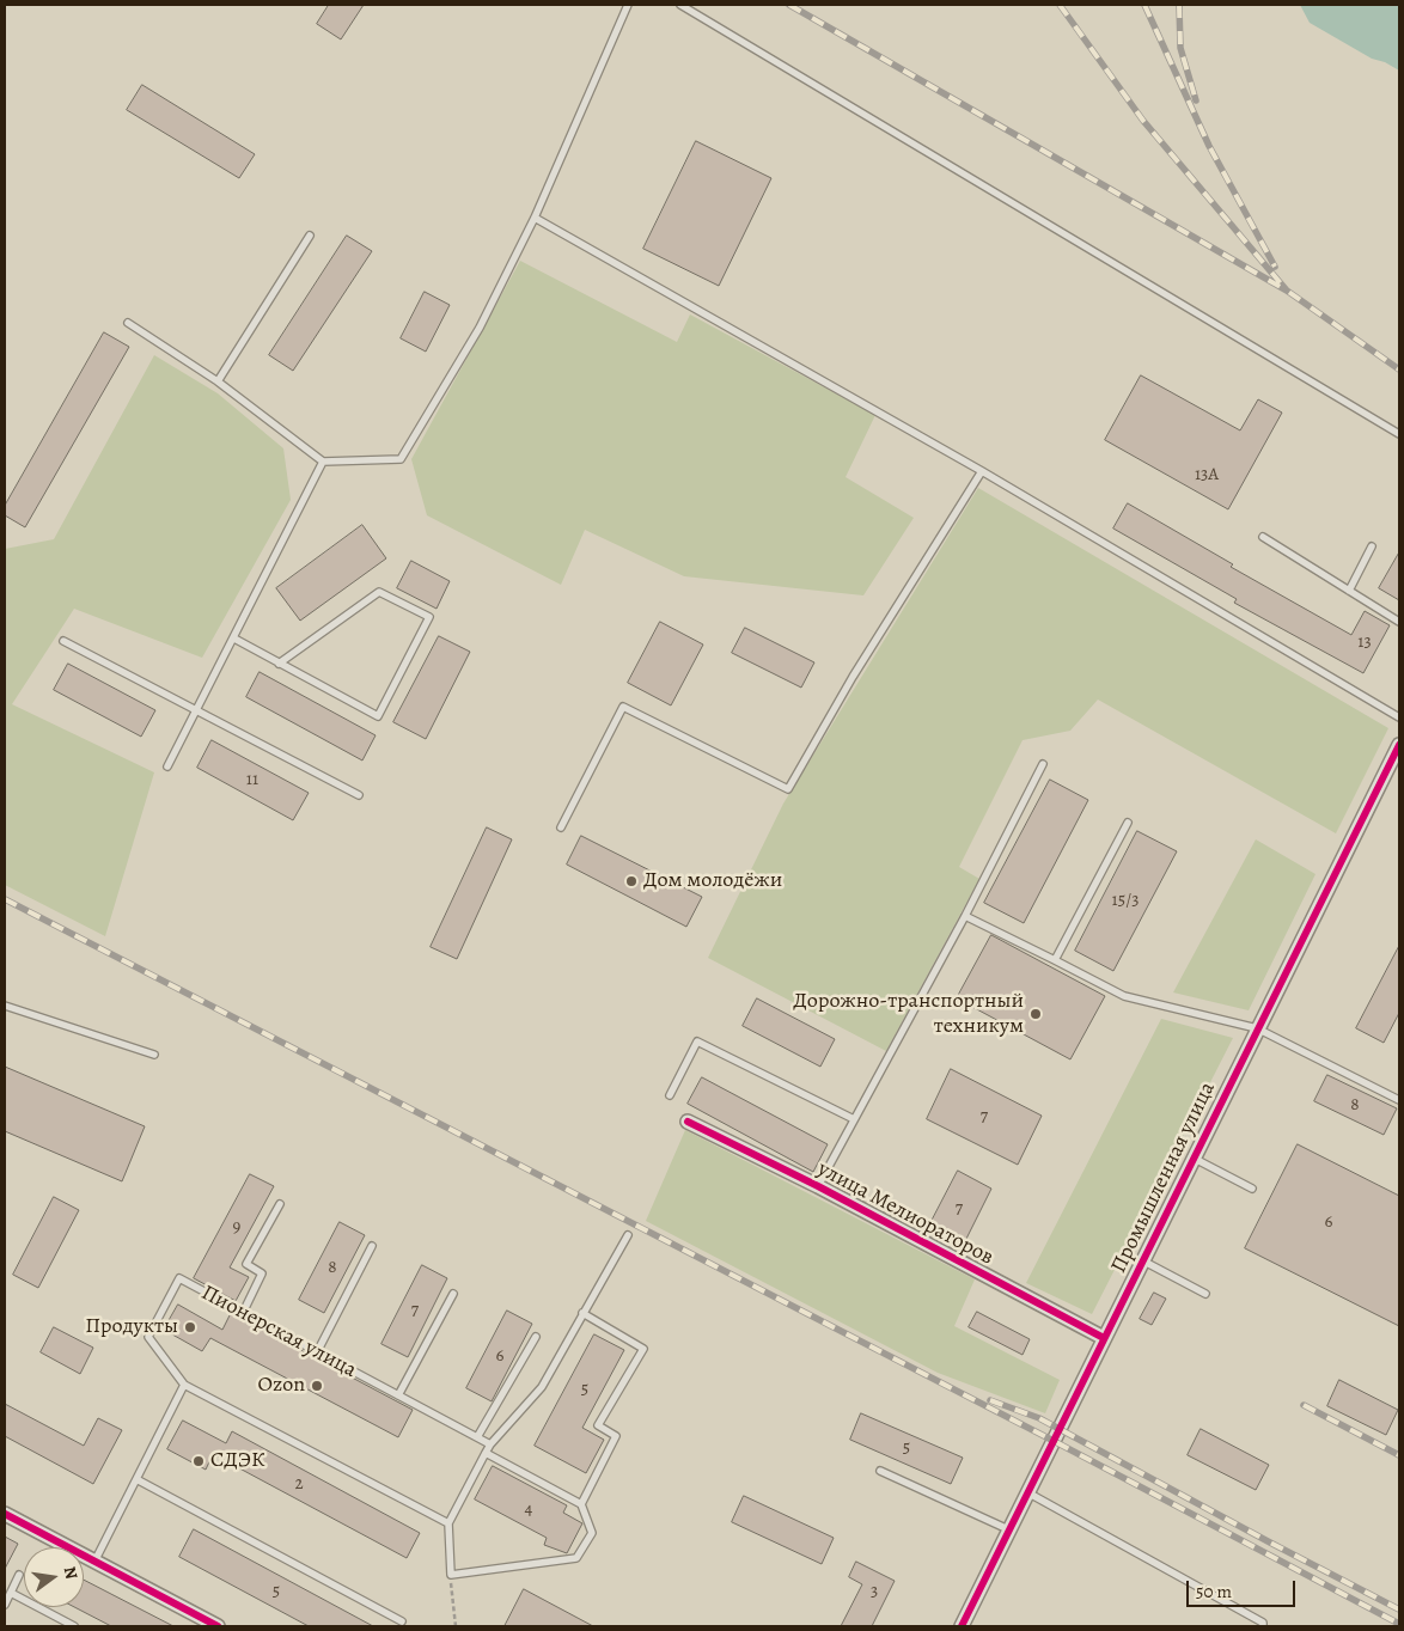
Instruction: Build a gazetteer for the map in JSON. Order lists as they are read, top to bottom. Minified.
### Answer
{"streets":{"street":["Промышленная улица","улица Мелиораторов"],"lane":["Пионерская улица"]},"crossings":[["Промышленная улица","улица Мелиораторов"]],"places":["Дом молодёжи","Дорожно-транспортный техникум","Продукты","Ozon","СДЭК"],"house_numbers":["13А","13","11","15/3","8","7","7","6","9","8","7","6","5","5","2","4","5","3"],"scale_bar":"50 m","north":"right"}
